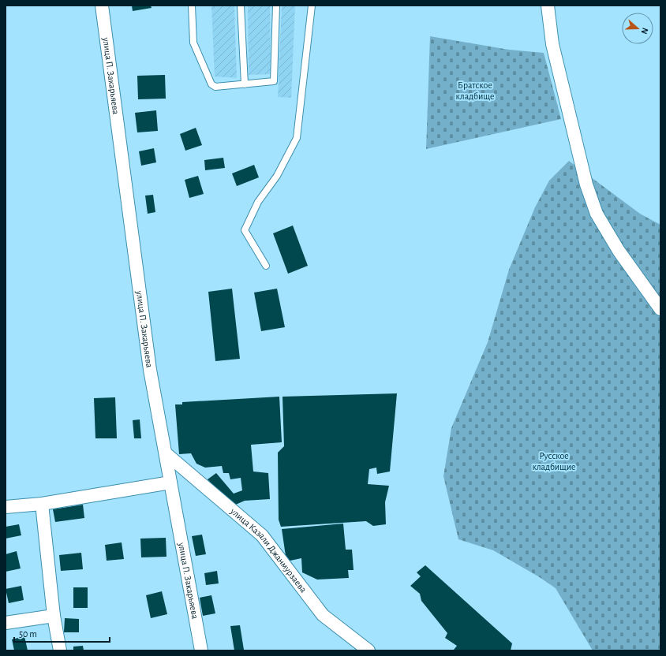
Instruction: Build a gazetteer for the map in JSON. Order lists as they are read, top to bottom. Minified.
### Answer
{"streets":{"street":["улица П. Закарьяева","улица Казали Джанмурзаева"]},"crossings":[["улица П. Закарьяева","улица Казали Джанмурзаева"]],"parks":["Братское кладбище","Русское кладбищие"],"scale_bar":"50 m","north":"right"}
